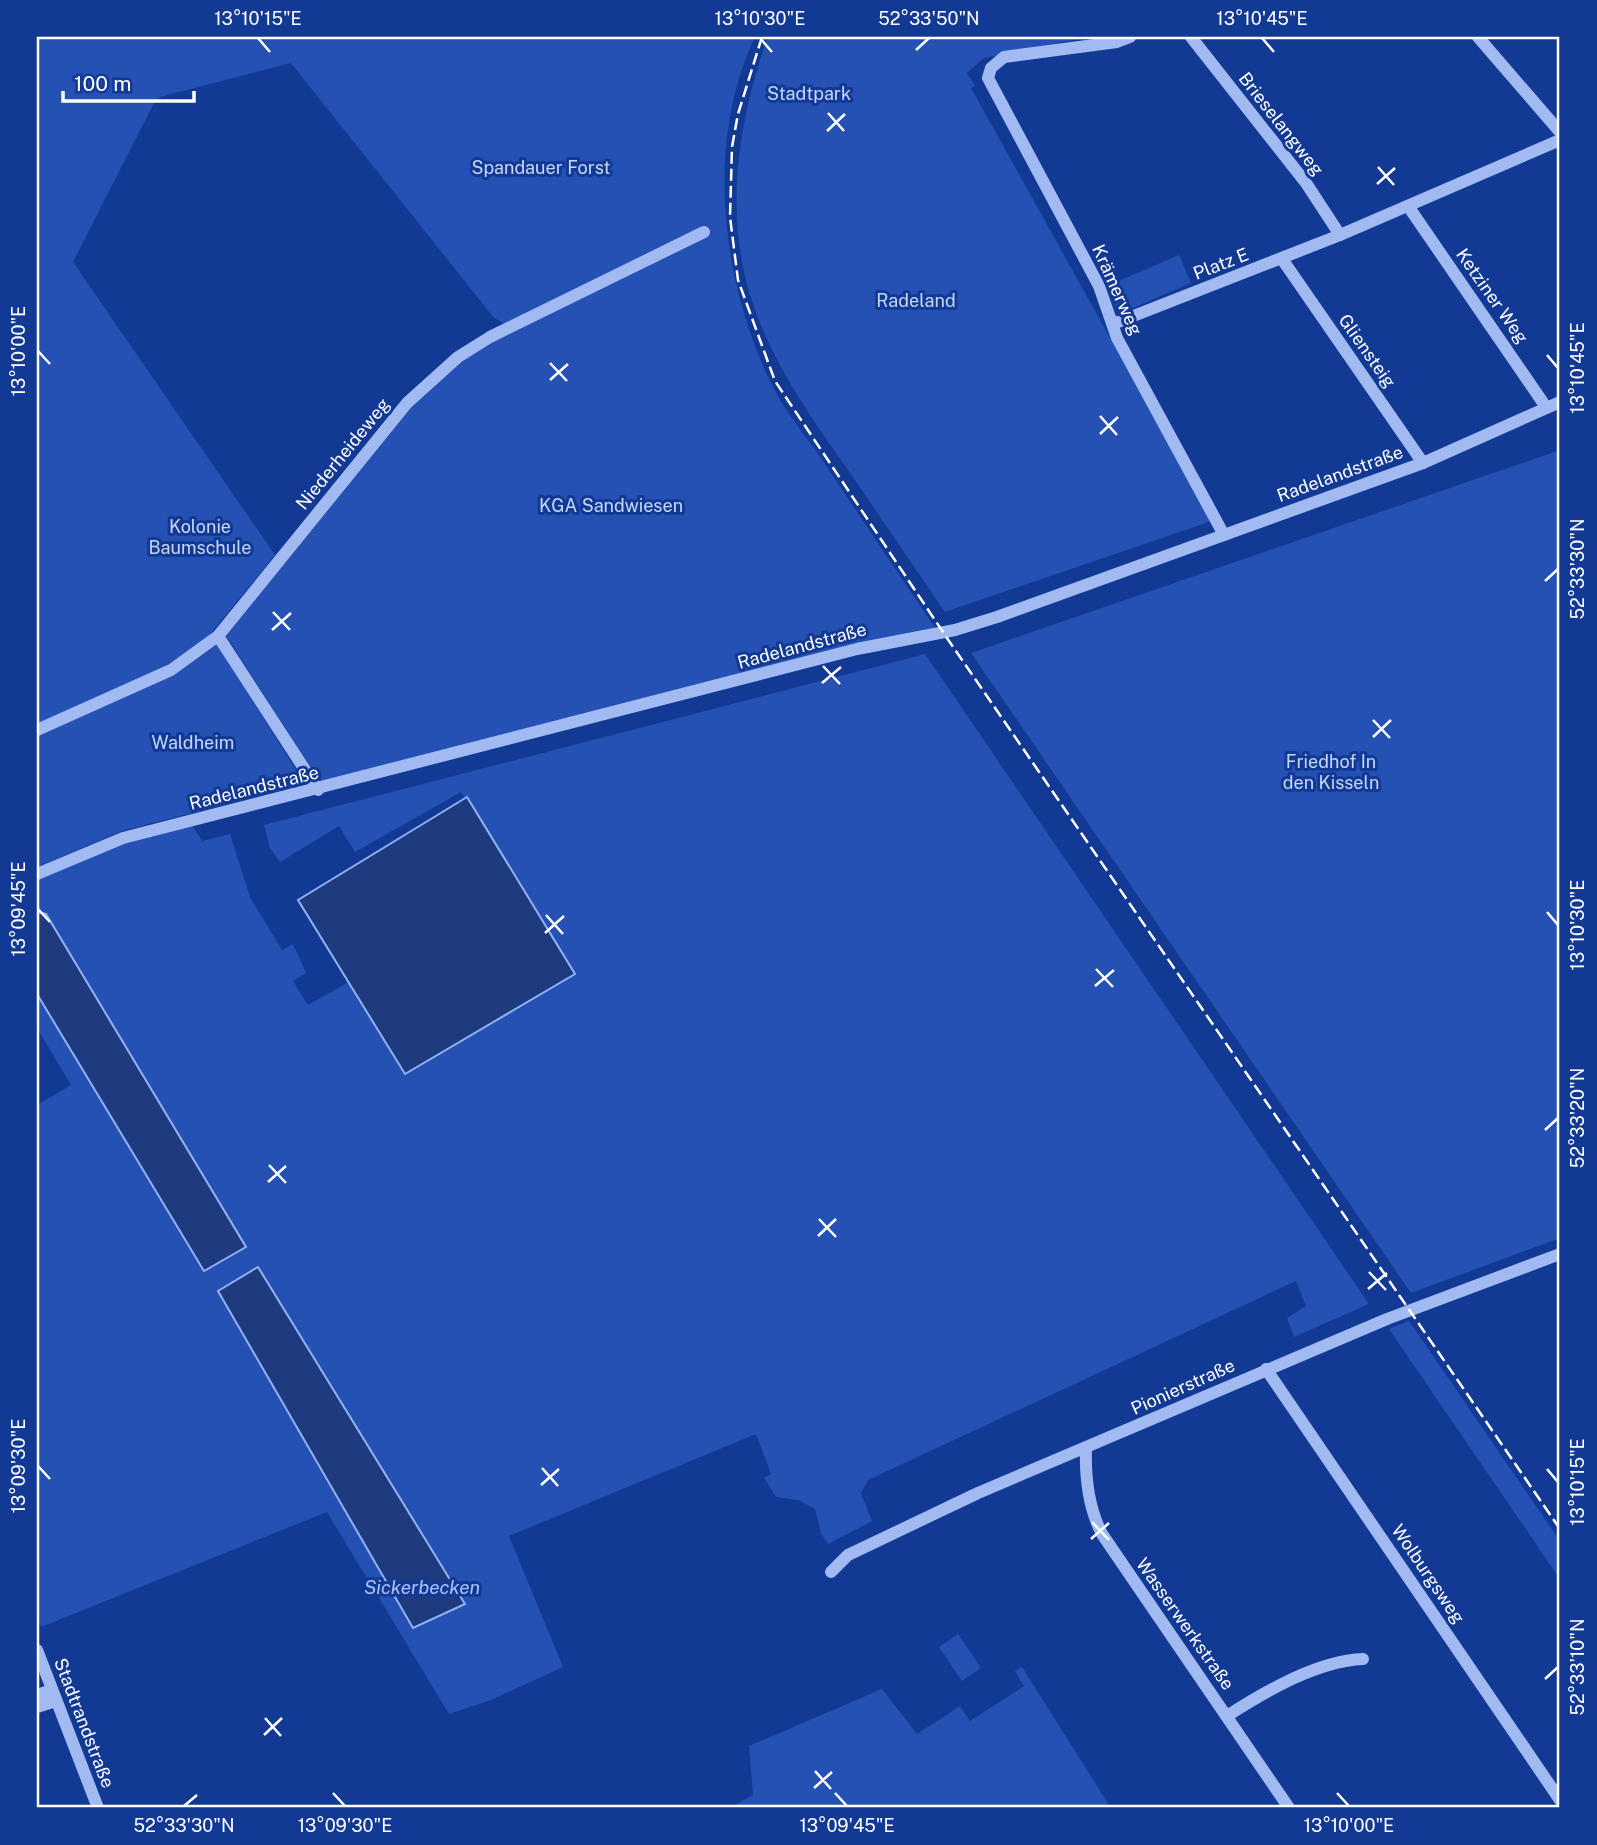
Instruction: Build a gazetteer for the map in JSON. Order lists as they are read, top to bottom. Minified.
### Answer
{"streets":{"street":["Brieselangweg","Platz E","Krämerweg","Ketziner Weg","Gliensteig","Niederheideweg","Radelandstraße","Pionierstraße","Wolburgsweg","Wasserwerkstraße","Stadtrandstraße"]},"crossings":[["Brieselangweg","Platz E"],["Platz E","Krämerweg"],["Platz E","Ketziner Weg"],["Platz E","Gliensteig"],["Krämerweg","Radelandstraße"],["Ketziner Weg","Radelandstraße"],["Gliensteig","Radelandstraße"],["Pionierstraße","Wolburgsweg"],["Pionierstraße","Wasserwerkstraße"]],"water":["Sickerbecken"],"parks":["Stadtpark","Spandauer Forst","Radeland","KGA Sandwiesen","Kolonie Baumschule","Waldheim","Friedhof In den Kisseln"],"scale_bar":"100 m","coordinates":["13°10'15\"E","13°10'30\"E","52°33'50\"N","13°10'45\"E","13°10'00\"E","52°33'30\"N","13°09'45\"E","52°33'20\"N","13°09'30\"E","52°33'10\"N"]}
